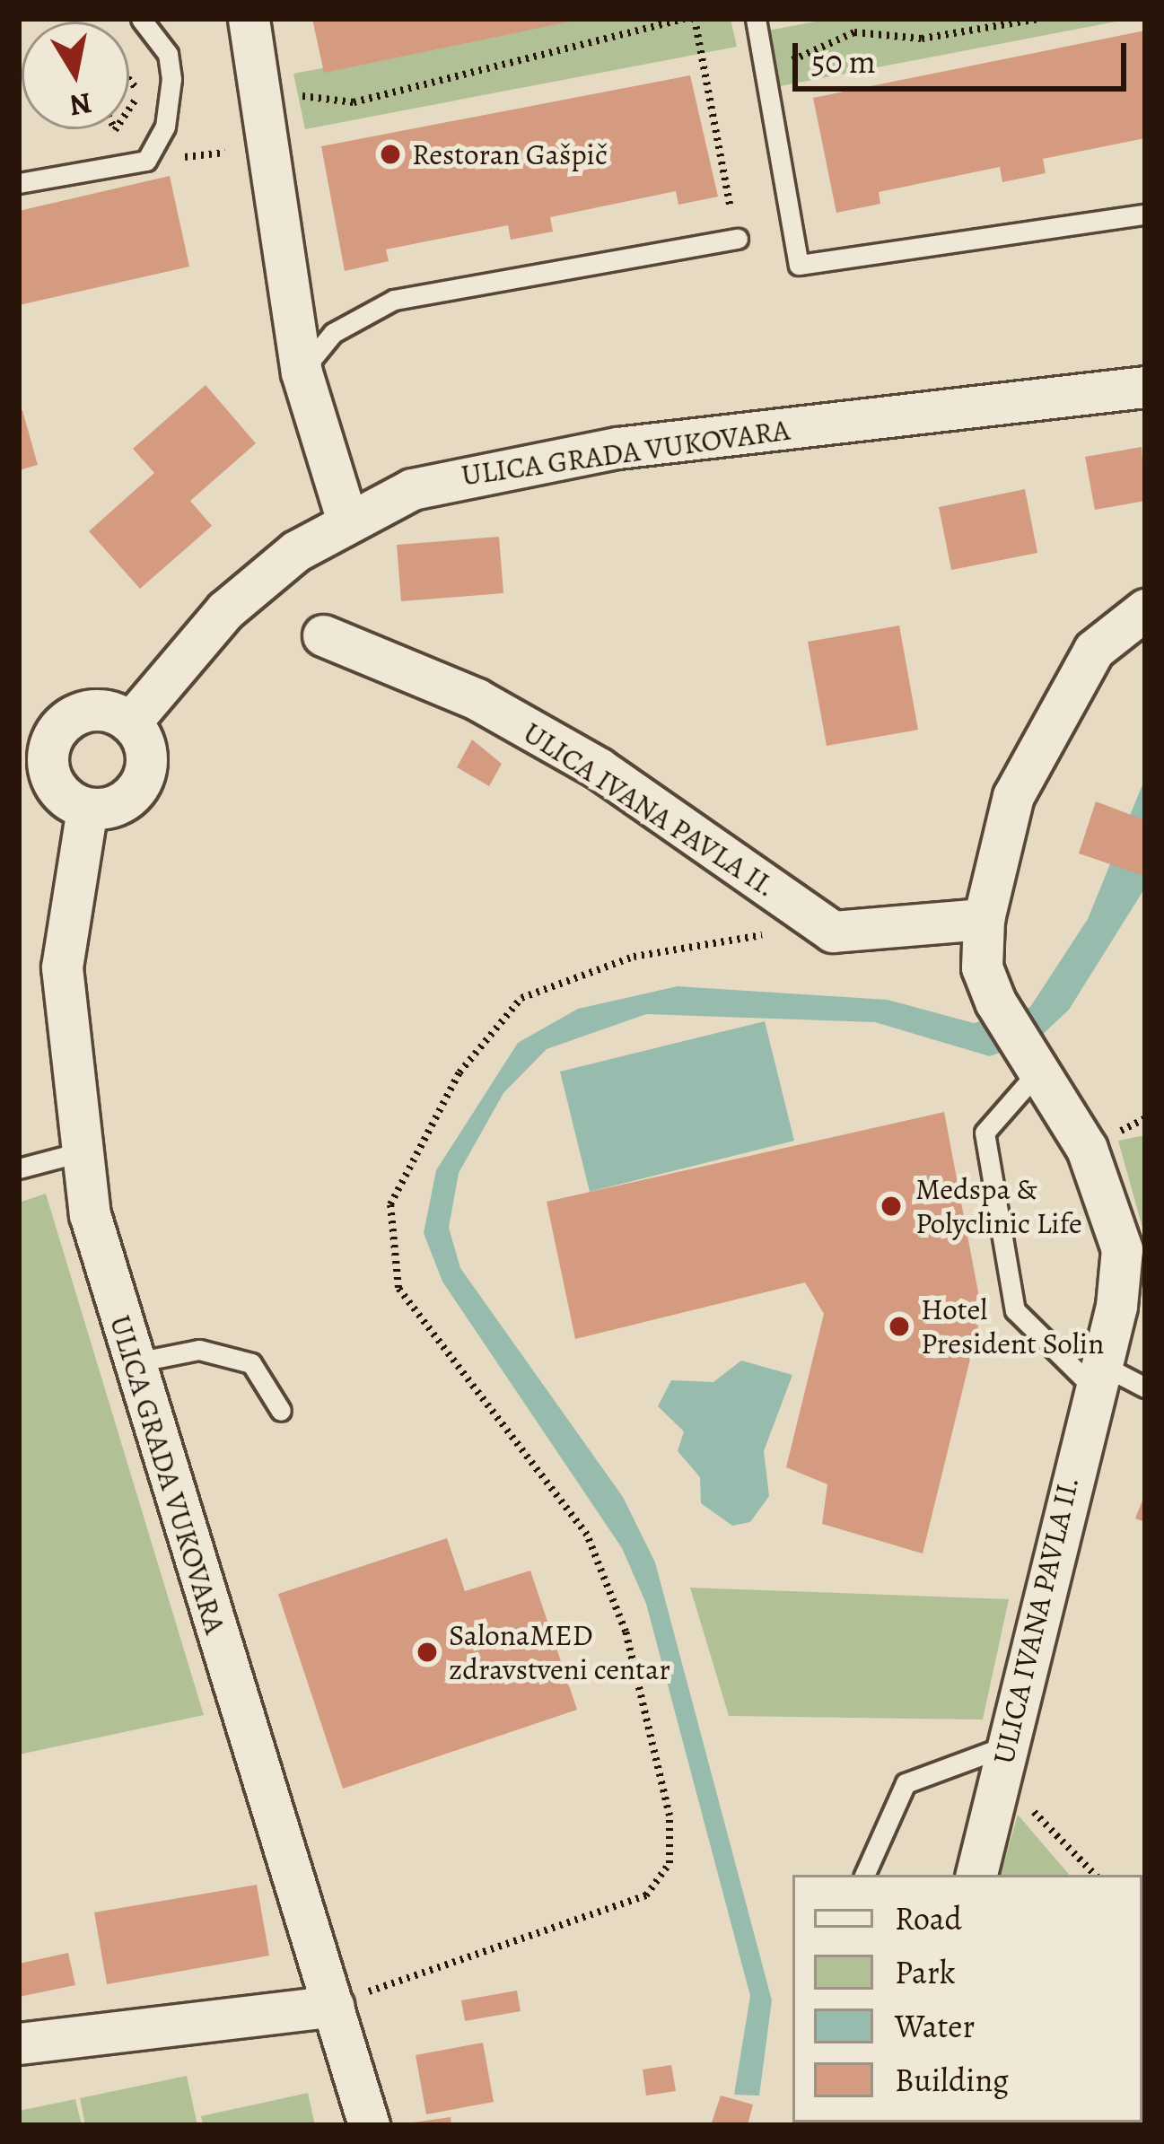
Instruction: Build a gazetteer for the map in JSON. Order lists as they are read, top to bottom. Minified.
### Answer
{"streets":{"street":["ULICA GRADA VUKOVARA","ULICA IVANA PAVLA II."]},"places":["Restoran Gašpič","Medspa & Polyclinic Life","Hotel President Solin","SalonaMED zdravstveni centar"],"legend":["Road","Park","Water","Building"],"scale_bar":"50 m","north":"bottom"}
